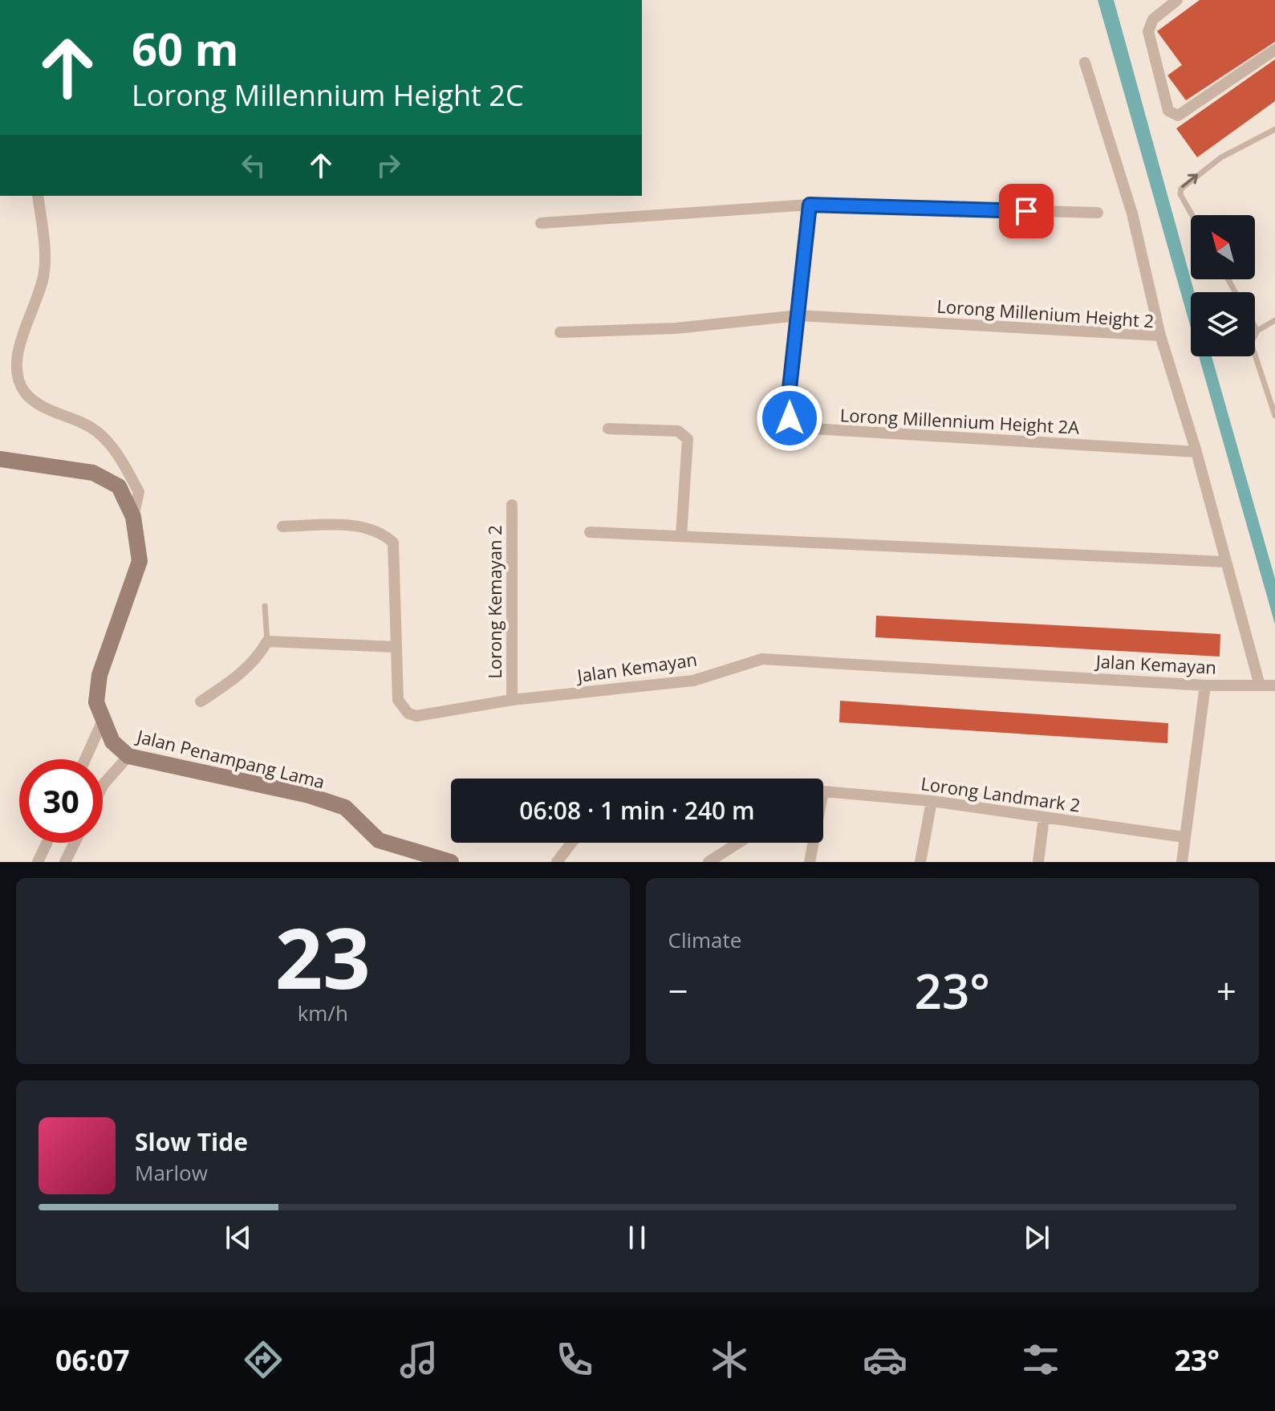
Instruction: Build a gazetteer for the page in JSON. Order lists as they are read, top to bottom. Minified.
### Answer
{"streets":{"main road":["Jalan Penampang Lama"],"street":["Lorong Millenium Height 2","Lorong Millennium Height 2A","Lorong Kemayan 2","Jalan Kemayan","Lorong Landmark 2"]},"crossings":[["Lorong Millenium Height 2","Lorong Millennium Height 2A"],["Lorong Millenium Height 2","Jalan Kemayan"],["Lorong Kemayan 2","Jalan Kemayan"]],"north":"top left","page":{"turn":["60 m","Lorong Millennium Height 2C"],"limit":"30","trip":"06:08 · 1 min · 240 m","tile":[["23","km/h"],"Climate"],"heat":["−","23°","+"],"song":["Slow Tide","Marlow"],"tabs":["06:07","23°"]}}
